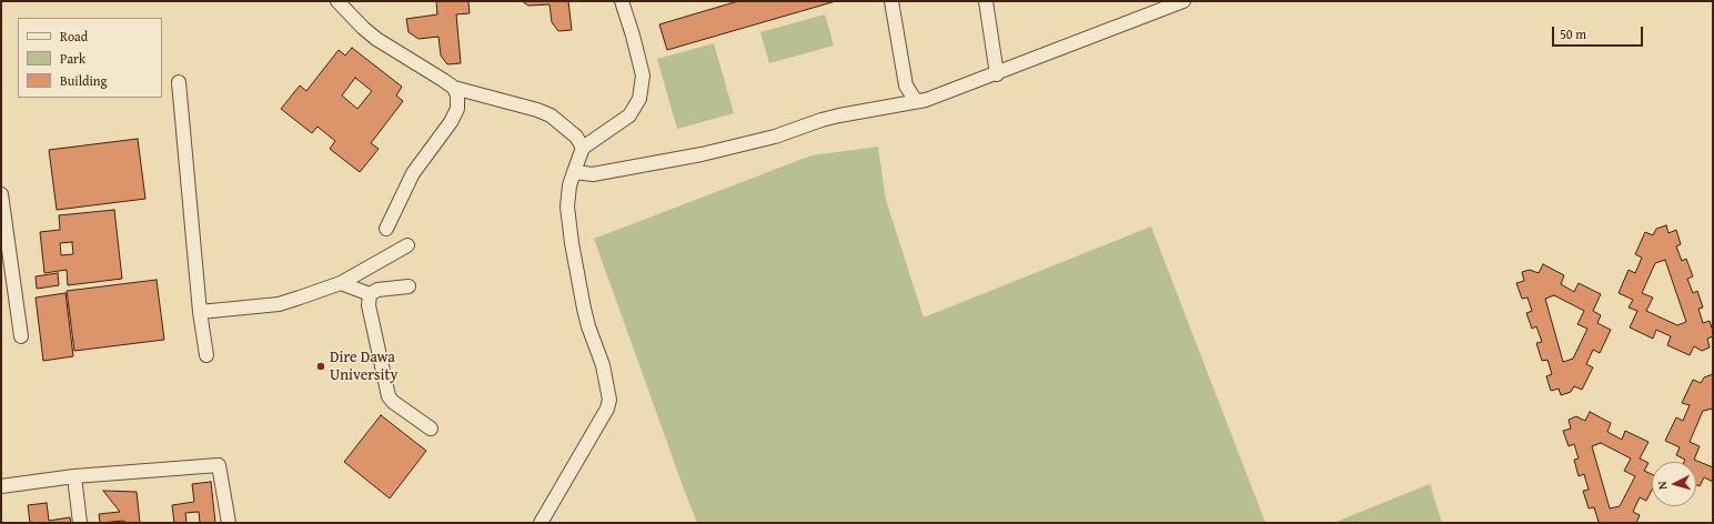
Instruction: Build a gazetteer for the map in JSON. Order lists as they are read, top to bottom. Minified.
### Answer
{"places":["Dire Dawa University"],"legend":["Road","Park","Building"],"scale_bar":"50 m","north":"left"}
